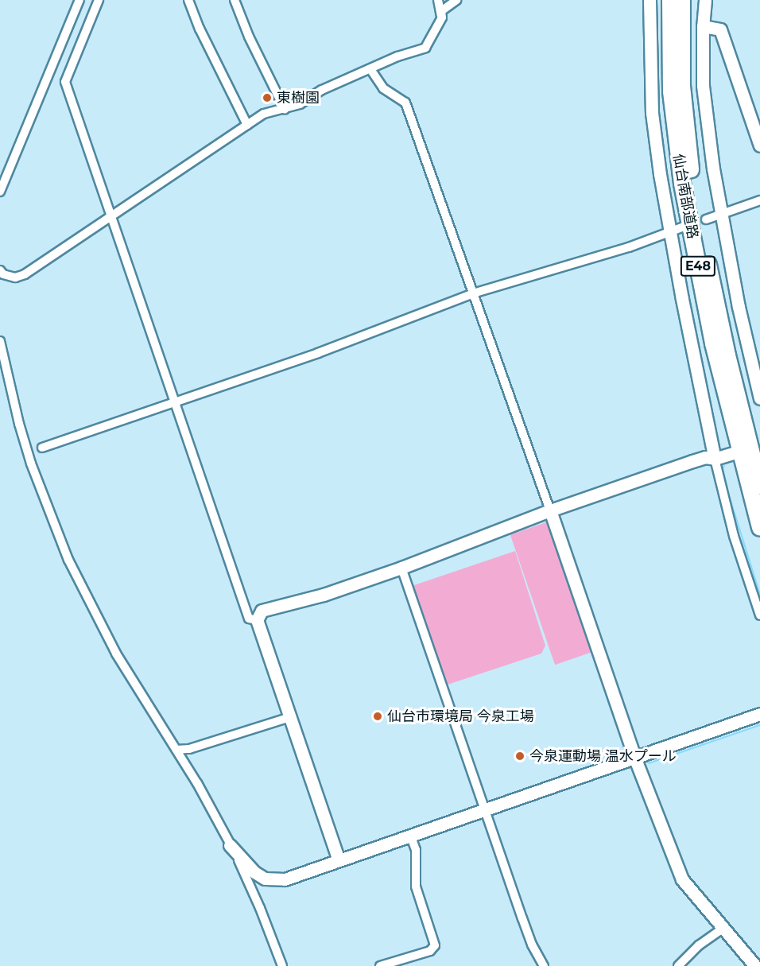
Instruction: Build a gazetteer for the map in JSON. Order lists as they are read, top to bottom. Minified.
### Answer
{"streets":{"highway":["仙台南部道路","E48"]},"places":["東樹園","仙台市環境局 今泉工場","今泉運動場 温水プール"]}
